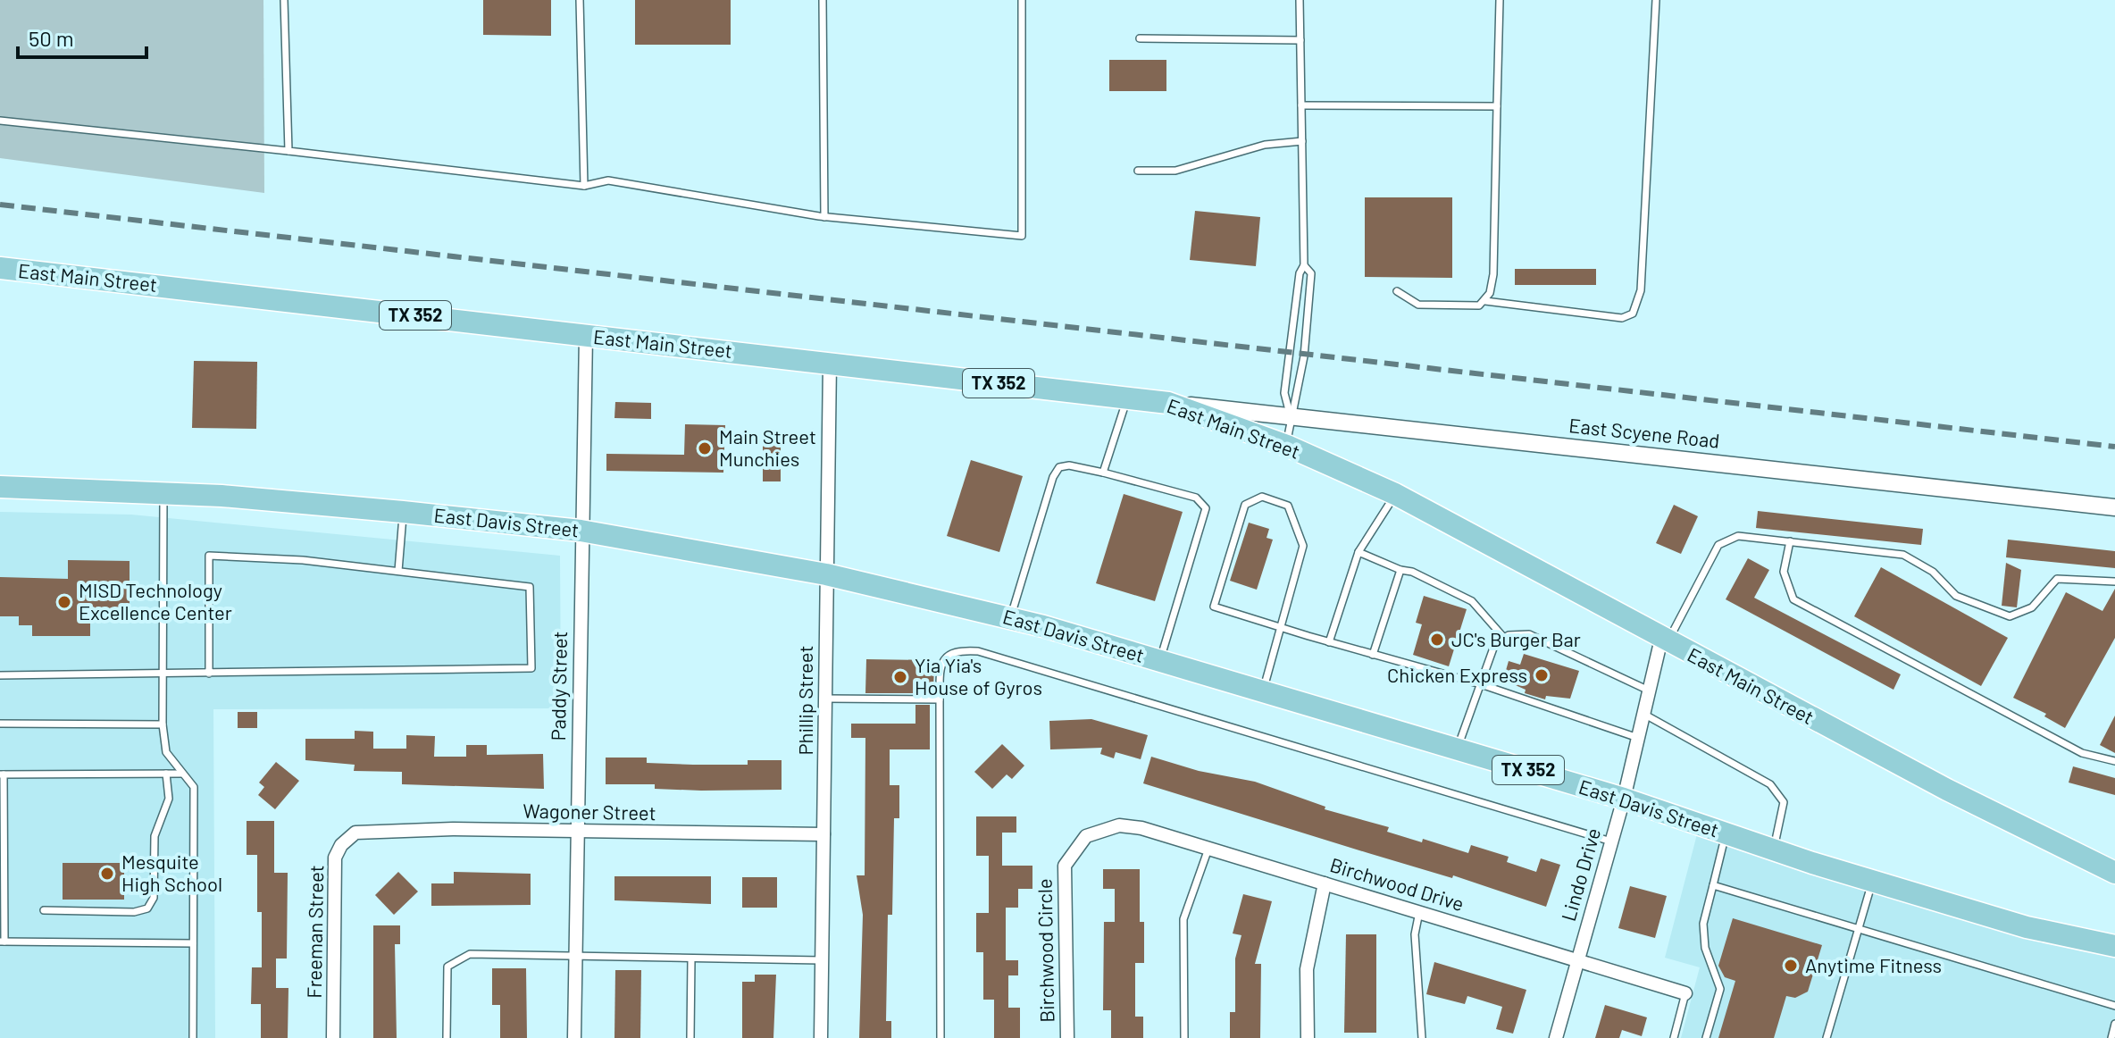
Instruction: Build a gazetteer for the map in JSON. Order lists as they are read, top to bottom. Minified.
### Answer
{"streets":{"main road":["East Main Street","TX 352","East Davis Street"],"street":["East Scyene Road","Paddy Street","Phillip Street","Wagoner Street","Lindo Drive","Birchwood Drive","Freeman Street","Birchwood Circle"]},"crossings":[["East Main Street","East Scyene Road"],["East Main Street","Paddy Street"],["East Main Street","Phillip Street"],["East Main Street","Lindo Drive"],["East Davis Street","Paddy Street"],["East Davis Street","Phillip Street"],["East Davis Street","Lindo Drive"],["Paddy Street","Wagoner Street"],["Phillip Street","Wagoner Street"],["Wagoner Street","Freeman Street"],["Lindo Drive","Birchwood Drive"],["Birchwood Drive","Birchwood Circle"]],"places":["Main Street Munchies","MISD Technology Excellence Center","JC's Burger Bar","Chicken Express","Yia Yia's House of Gyros","Mesquite High School","Anytime Fitness"],"scale_bar":"50 m"}
